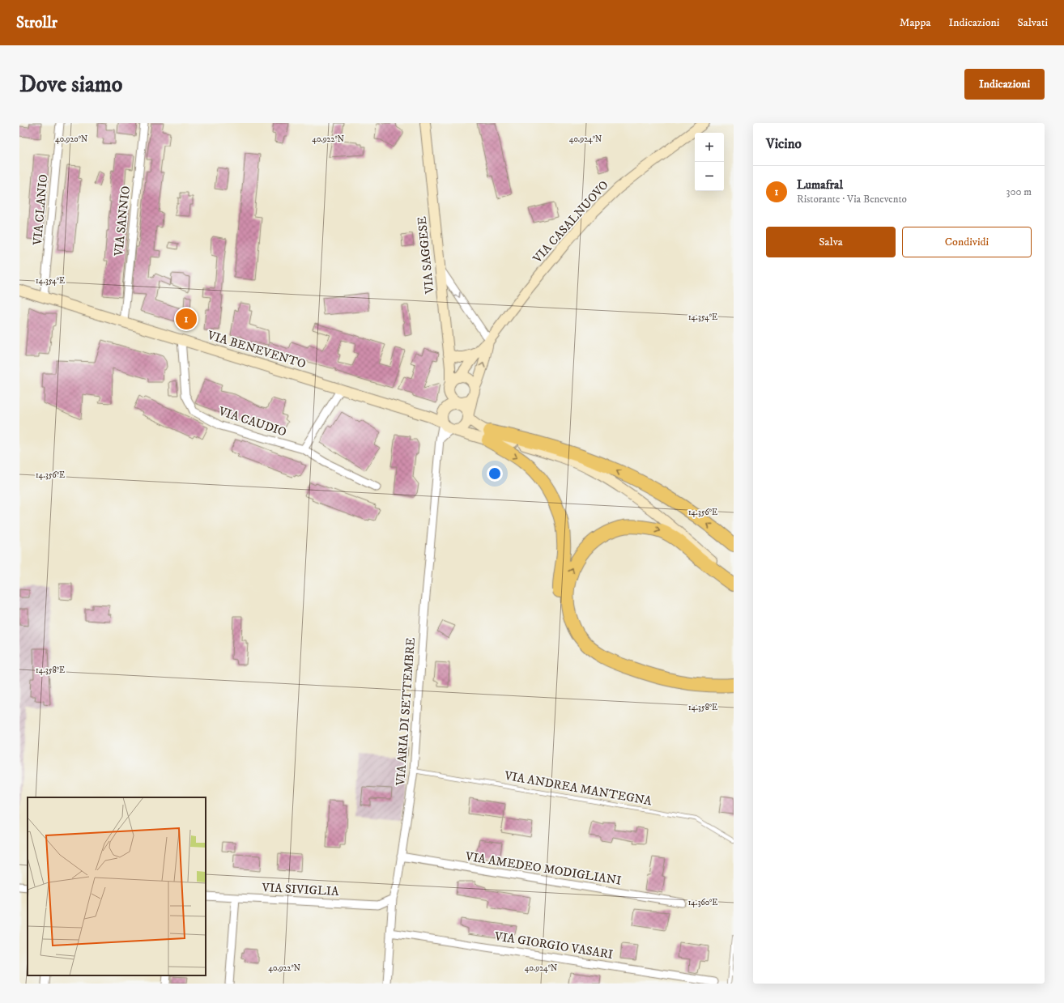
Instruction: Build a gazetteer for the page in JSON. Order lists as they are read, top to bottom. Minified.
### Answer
{"streets":{"main road":["VIA CASALNUOVO","VIA SAGGESE","VIA BENEVENTO"],"street":["VIA CLANIO","VIA SANNIO","VIA CAUDIO","VIA ARIA DI SETTEMBRE","VIA AMEDEO MODIGLIANI","VIA SIVIGLIA","VIA GIORGIO VASARI"],"lane":["VIA ANDREA MANTEGNA"]},"crossings":[["VIA CLANIO","VIA BENEVENTO"],["VIA SANNIO","VIA BENEVENTO"],["VIA CASALNUOVO","VIA SAGGESE"],["VIA SAGGESE","VIA BENEVENTO"],["VIA SAGGESE","VIA ARIA DI SETTEMBRE"],["VIA BENEVENTO","VIA CAUDIO"],["VIA BENEVENTO","VIA ARIA DI SETTEMBRE"],["VIA ARIA DI SETTEMBRE","VIA ANDREA MANTEGNA"],["VIA ARIA DI SETTEMBRE","VIA AMEDEO MODIGLIANI"],["VIA ARIA DI SETTEMBRE","VIA SIVIGLIA"],["VIA ARIA DI SETTEMBRE","VIA GIORGIO VASARI"]],"page":{"header":"Strollr","nav":["Mappa","Indicazioni","Salvati"],"buttons":["Indicazioni",["Salva","Condividi"]],"title":"Dove siamo","heading":"Vicino","map_buttons":["+","−"],"list":[{"mark":"1","name":"Lumafral","note":"Ristorante · Via Benevento","value":"300 m"}],"pins":"1"},"coordinates":["40.920°N","40.922°N","40.924°N","14.354°E","14.356°E","14.358°E","14.360°E"]}
